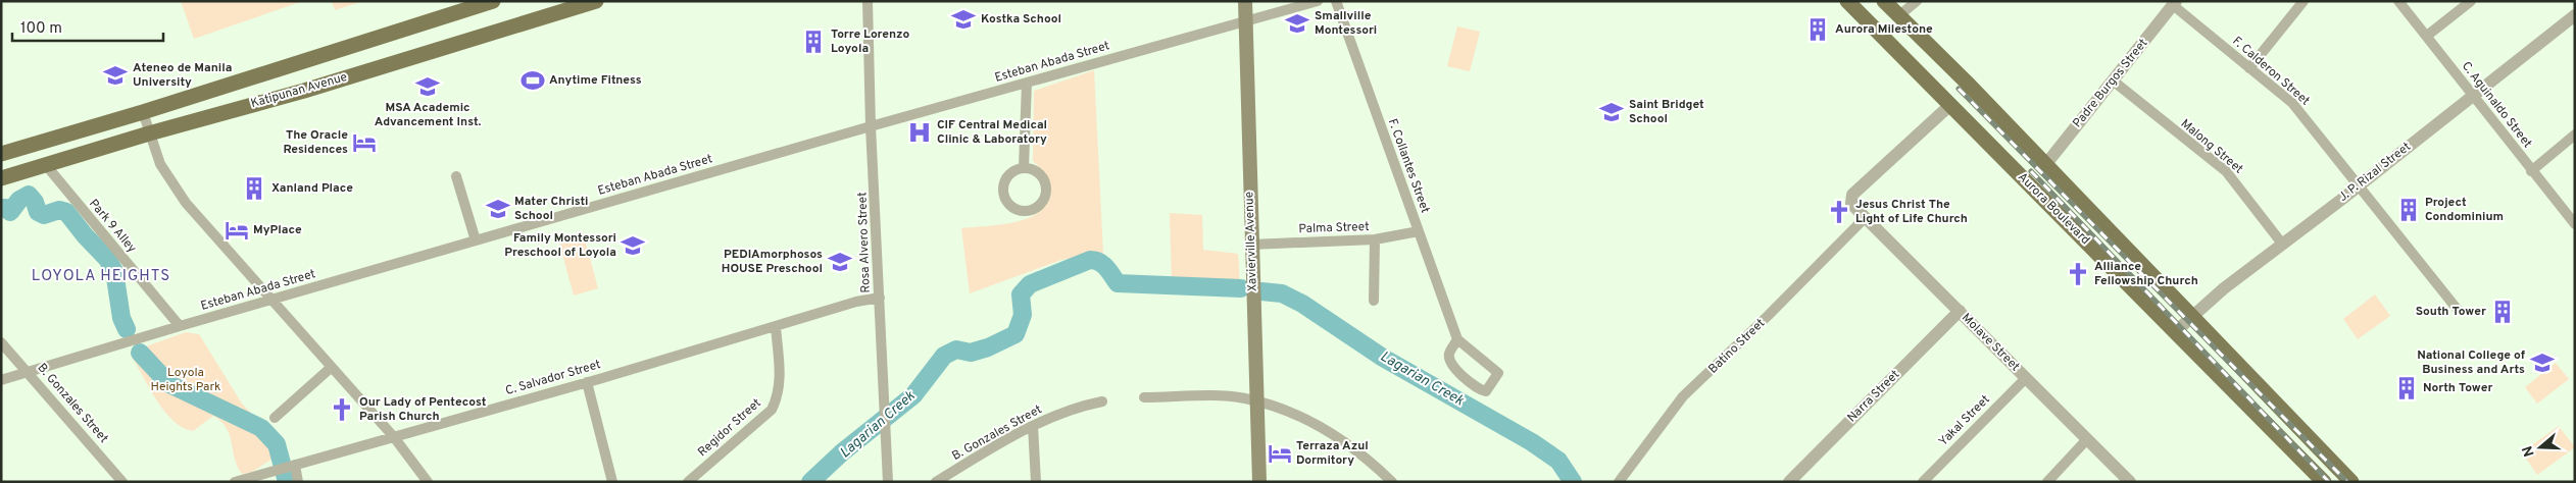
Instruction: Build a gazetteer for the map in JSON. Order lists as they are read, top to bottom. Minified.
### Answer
{"streets":{"main road":["Katipunan Avenue","Aurora Boulevard","Xavierville Avenue"],"street":["Esteban Abada Street","F. Calderon Street","Padre Burgos Street","C. Aguinaldo Street","Malong Street","F. Collantes Street","J. P. Rizal Street","Park 9 Alley","Palma Street","Rosa Alvero Street","Molave Street","Batino Street","C. Salvador Street","Narra Street","B. Gonzales Street","Yakal Street","Regidor Street"]},"crossings":[["Esteban Abada Street","Park 9 Alley"],["Esteban Abada Street","Xavierville Avenue"],["Esteban Abada Street","Rosa Alvero Street"],["Esteban Abada Street","B. Gonzales Street"],["F. Calderon Street","Padre Burgos Street"],["F. Calderon Street","J. P. Rizal Street"],["Padre Burgos Street","Malong Street"],["Padre Burgos Street","Aurora Boulevard"],["Katipunan Avenue","Park 9 Alley"],["C. Aguinaldo Street","J. P. Rizal Street"],["Malong Street","J. P. Rizal Street"],["F. Collantes Street","Palma Street"],["J. P. Rizal Street","Aurora Boulevard"],["Aurora Boulevard","Molave Street"],["Palma Street","Xavierville Avenue"],["Rosa Alvero Street","C. Salvador Street"],["Molave Street","Batino Street"],["Molave Street","Narra Street"],["Molave Street","Yakal Street"],["C. Salvador Street","Regidor Street"]],"districts":["LOYOLA HEIGHTS"],"water":["Lagarian Creek"],"parks":["Loyola Heights Park"],"places":{"school or university":["Kostka School","Smallville Montessori","Ateneo de Manila University","MSA Academic Advancement Inst.","Saint Bridget School","Mater Christi School","Family Montessori Preschool of Loyola","PEDIAmorphosos HOUSE Preschool","National College of Business and Arts"],"building":["Aurora Milestone","Torre Lorenzo Loyola","Xanland Place","Project Condominium","South Tower","North Tower"],"sports":["Anytime Fitness"],"hospital":["CIF Central Medical Clinic & Laboratory"],"hotel":["The Oracle Residences","MyPlace","Terraza Azul Dormitory"],"church":["Jesus Christ The Light of Life Church","Alliance Fellowship Church","Our Lady of Pentecost Parish Church"]},"scale_bar":"100 m","north":"left"}
